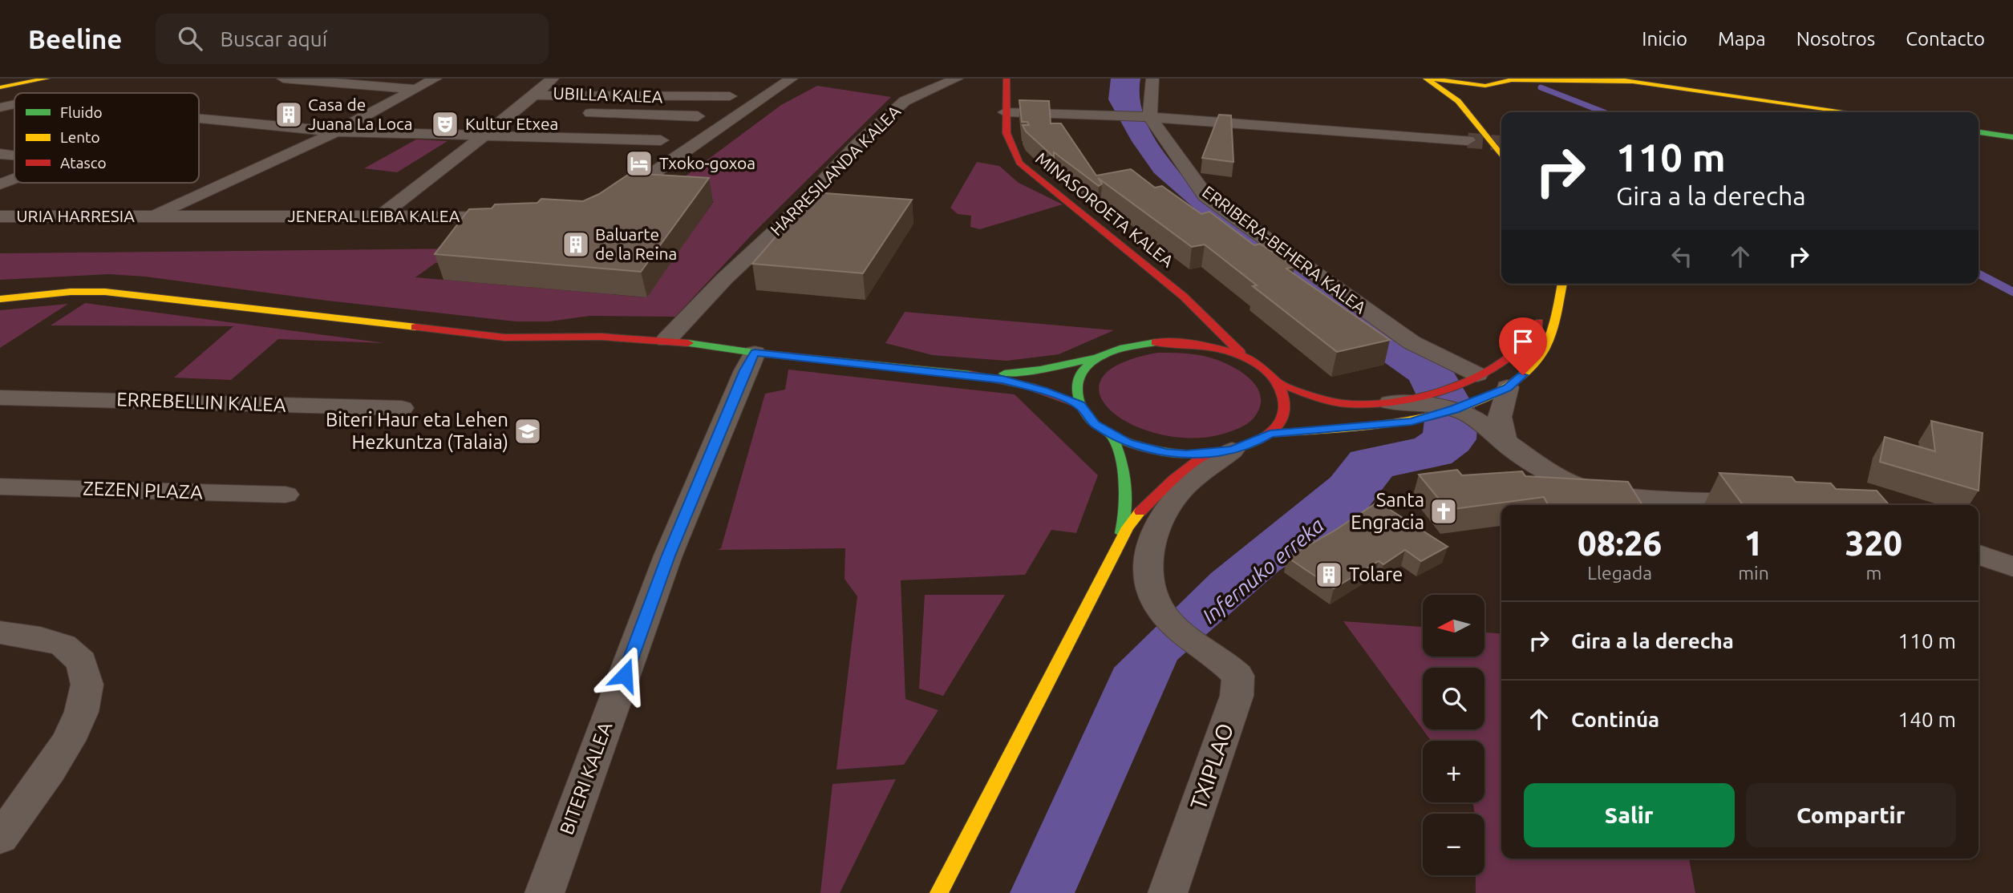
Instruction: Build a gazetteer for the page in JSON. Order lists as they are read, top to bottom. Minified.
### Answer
{"streets":{"street":["UBILLA KALEA","HARRESILANDA KALEA","MINASOROETA KALEA","URIA HARRESIA","JENERAL LEIBA KALEA","ERRIBERA-BEHERA KALEA","ERREBELLIN KALEA","ZEZEN PLAZA","TXIPLAO","BITERI KALEA"]},"crossings":[["URIA HARRESIA","JENERAL LEIBA KALEA"]],"water":["Infernuko erreka"],"places":{"building":["Casa de Juana La Loca","Baluarte de la Reina","Tolare"],"theatre":["Kultur Etxea"],"hotel":["Txoko-goxoa"],"school or university":["Biteri Haur eta Lehen Hezkuntza (Talaia)"],"church":["Santa Engracia"]},"legend":["Fluido","Lento","Atasco"],"north":"left","page":{"header":"Beeline","search":"Buscar aquí","nav":["Inicio","Mapa","Nosotros","Contacto"],"turn":["110 m","Gira a la derecha"],"eta":["08:26","Llegada","1","min","320","m"],"map_buttons":["+","−"],"list":[{"name":"Gira a la derecha","value":"110 m"},{"name":"Continúa","value":"140 m"}],"buttons":["Salir","Compartir"]}}
